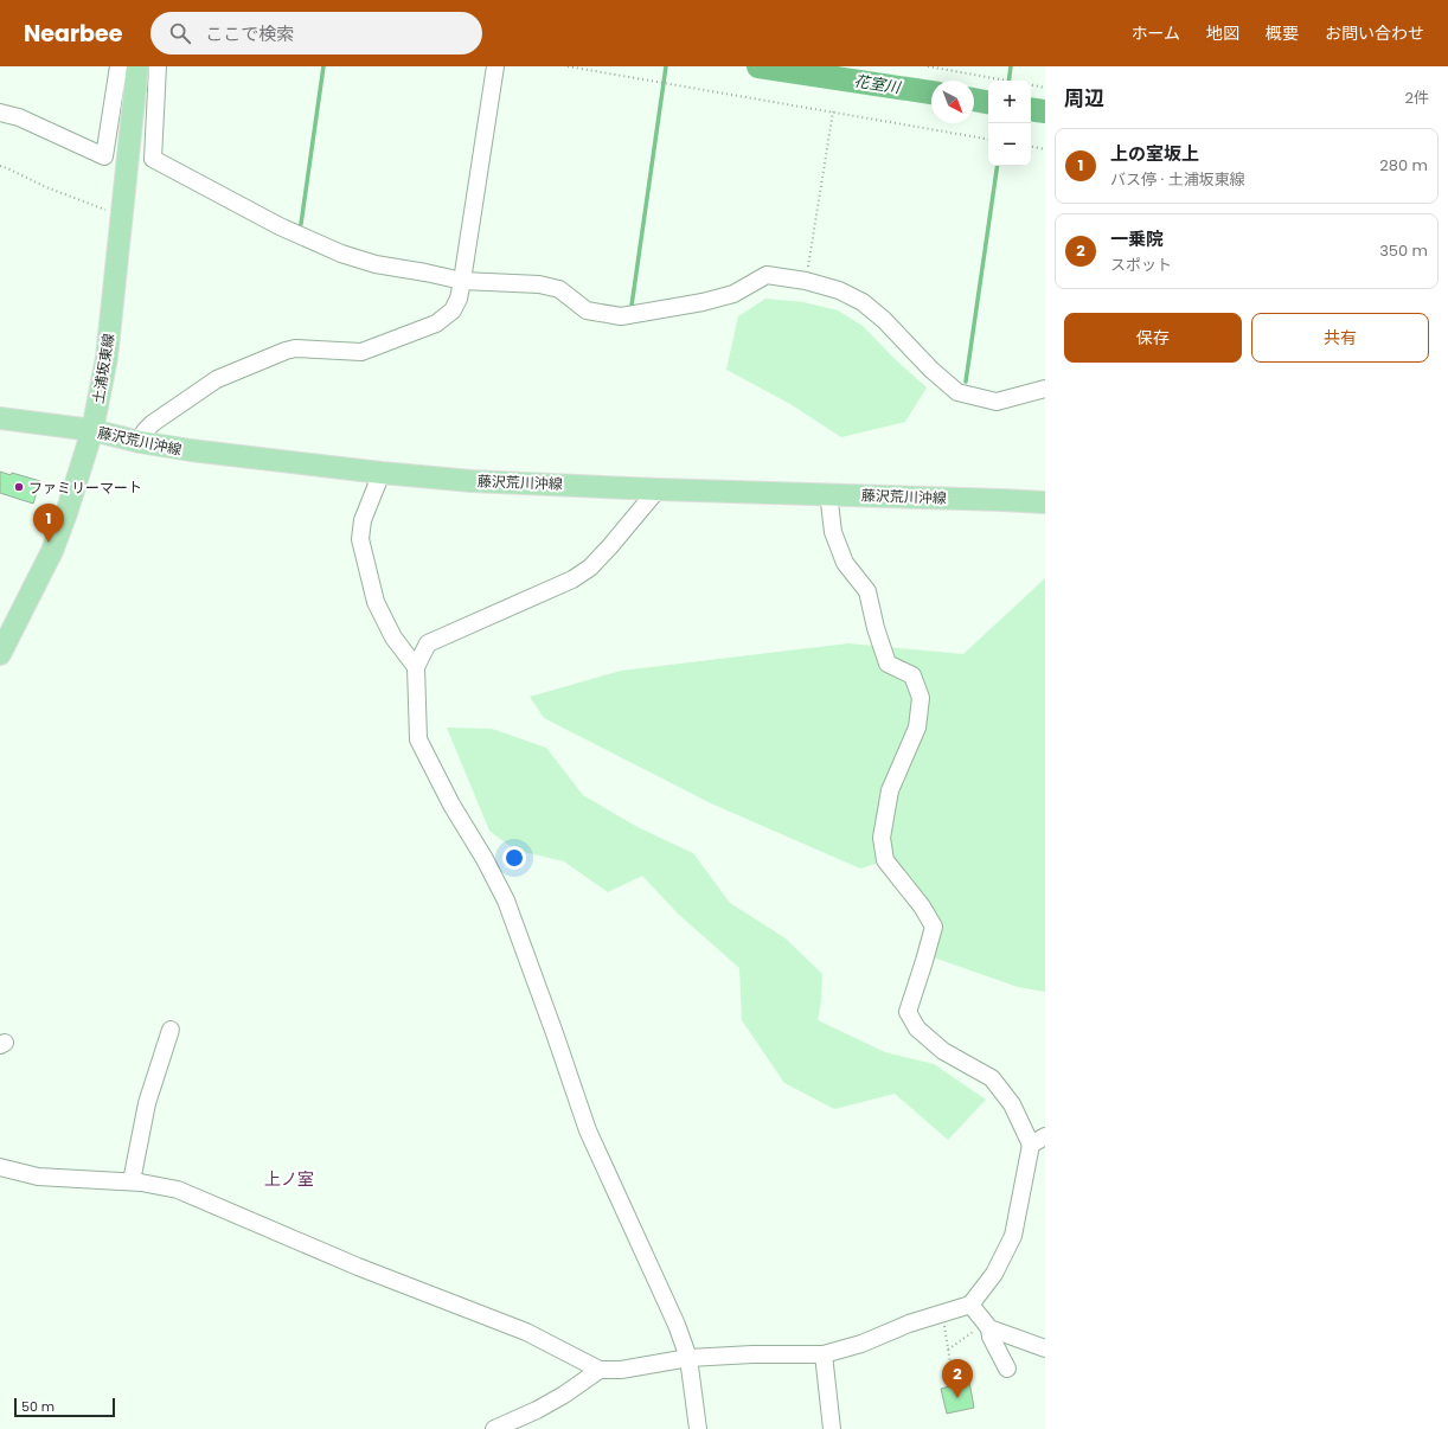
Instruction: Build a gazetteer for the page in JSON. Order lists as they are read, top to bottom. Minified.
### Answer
{"streets":{"main road":["土浦坂東線","藤沢荒川沖線"]},"crossings":[["土浦坂東線","藤沢荒川沖線"]],"districts":["上ノ室"],"water":["花室川"],"places":["ファミリーマート"],"scale_bar":"50 m","north":"bottom right","page":{"header":"Nearbee","search":"ここで検索","nav":["ホーム","地図","概要","お問い合わせ"],"heading":["周辺","2件"],"map_buttons":["+","−"],"list":[{"mark":"1","name":"上の室坂上","note":"バス停 · 土浦坂東線","value":"280 m"},{"mark":"2","name":"一乗院","note":"スポット","value":"350 m"}],"buttons":["保存","共有"],"pins":["1","2"],"scale":"50 m"}}
